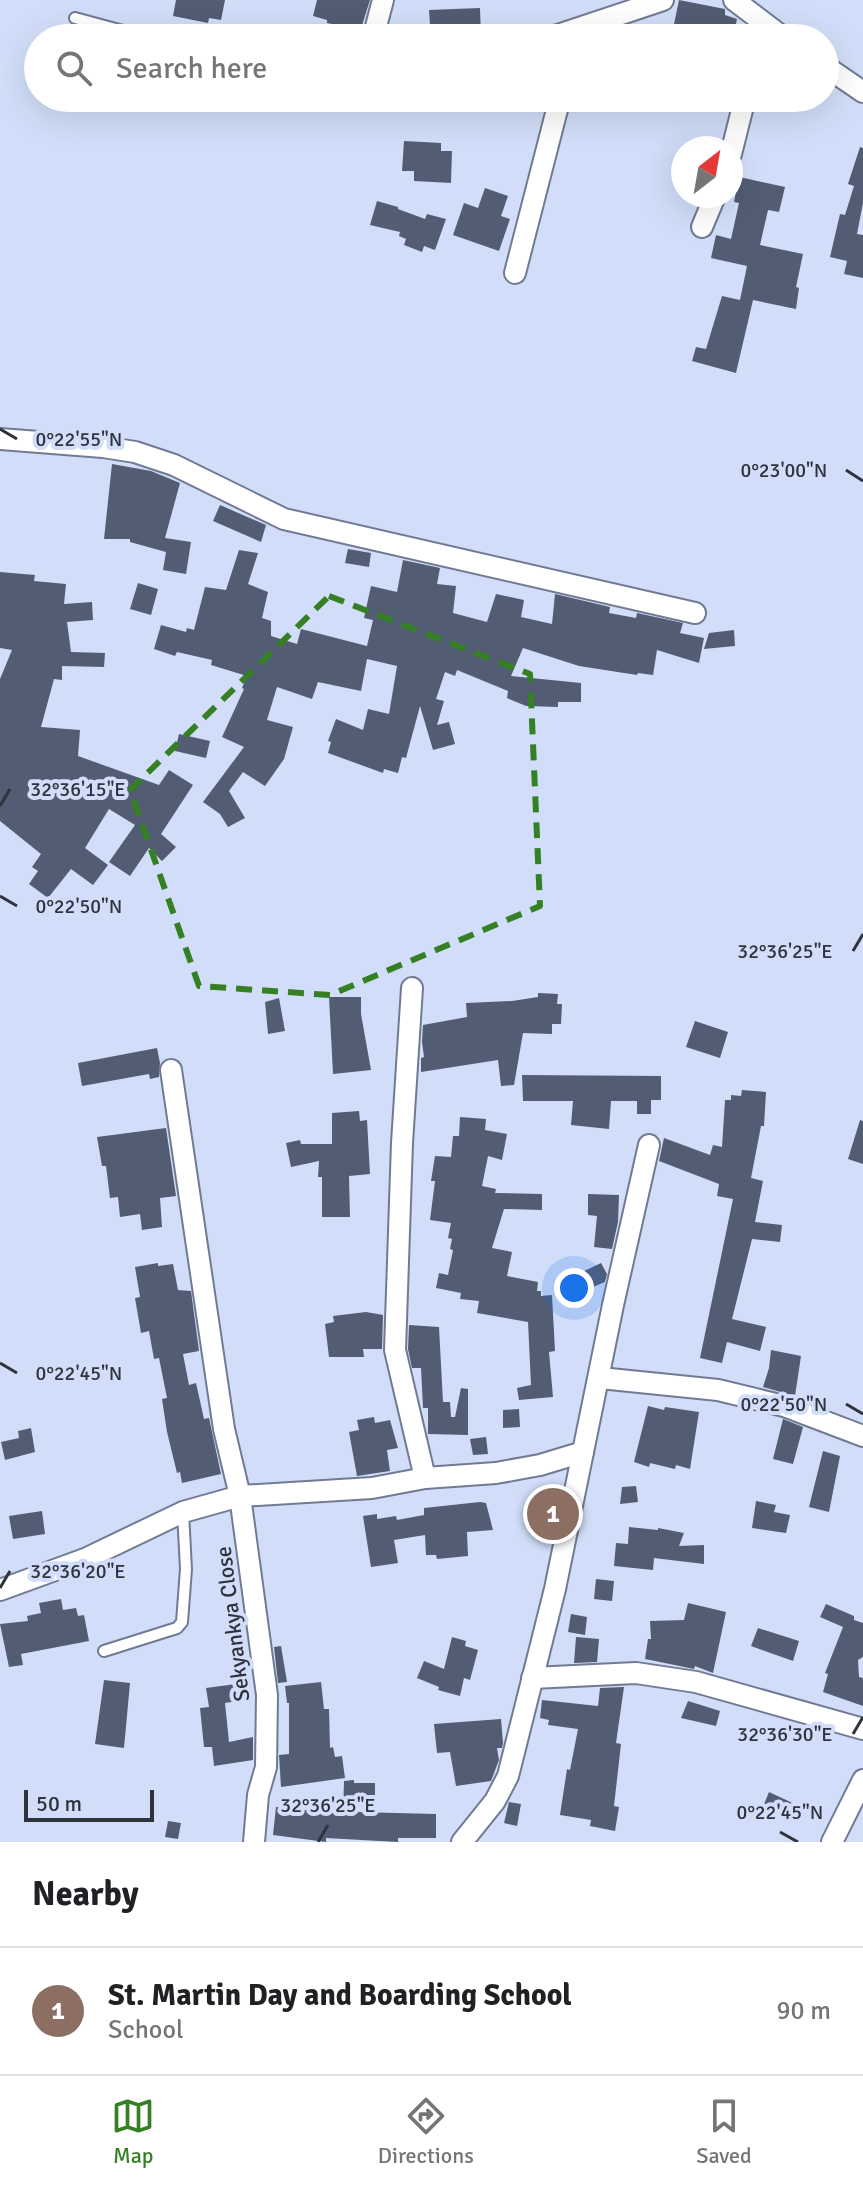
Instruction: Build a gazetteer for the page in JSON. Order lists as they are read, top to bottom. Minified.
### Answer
{"streets":{"street":["Sekyankya Close"]},"scale_bar":"50 m","north":"top right","page":{"search":"Search here","pins":"1","scale":"50 m","heading":"Nearby","list":[{"mark":"1","name":"St. Martin Day and Boarding School","note":"School","value":"90 m"}],"nav":["Map","Directions","Saved"]},"coordinates":["0°22'55\"N","0°23'00\"N","32°36'15\"E","0°22'50\"N","32°36'25\"E","0°22'45\"N","32°36'20\"E","32°36'30\"E"]}
